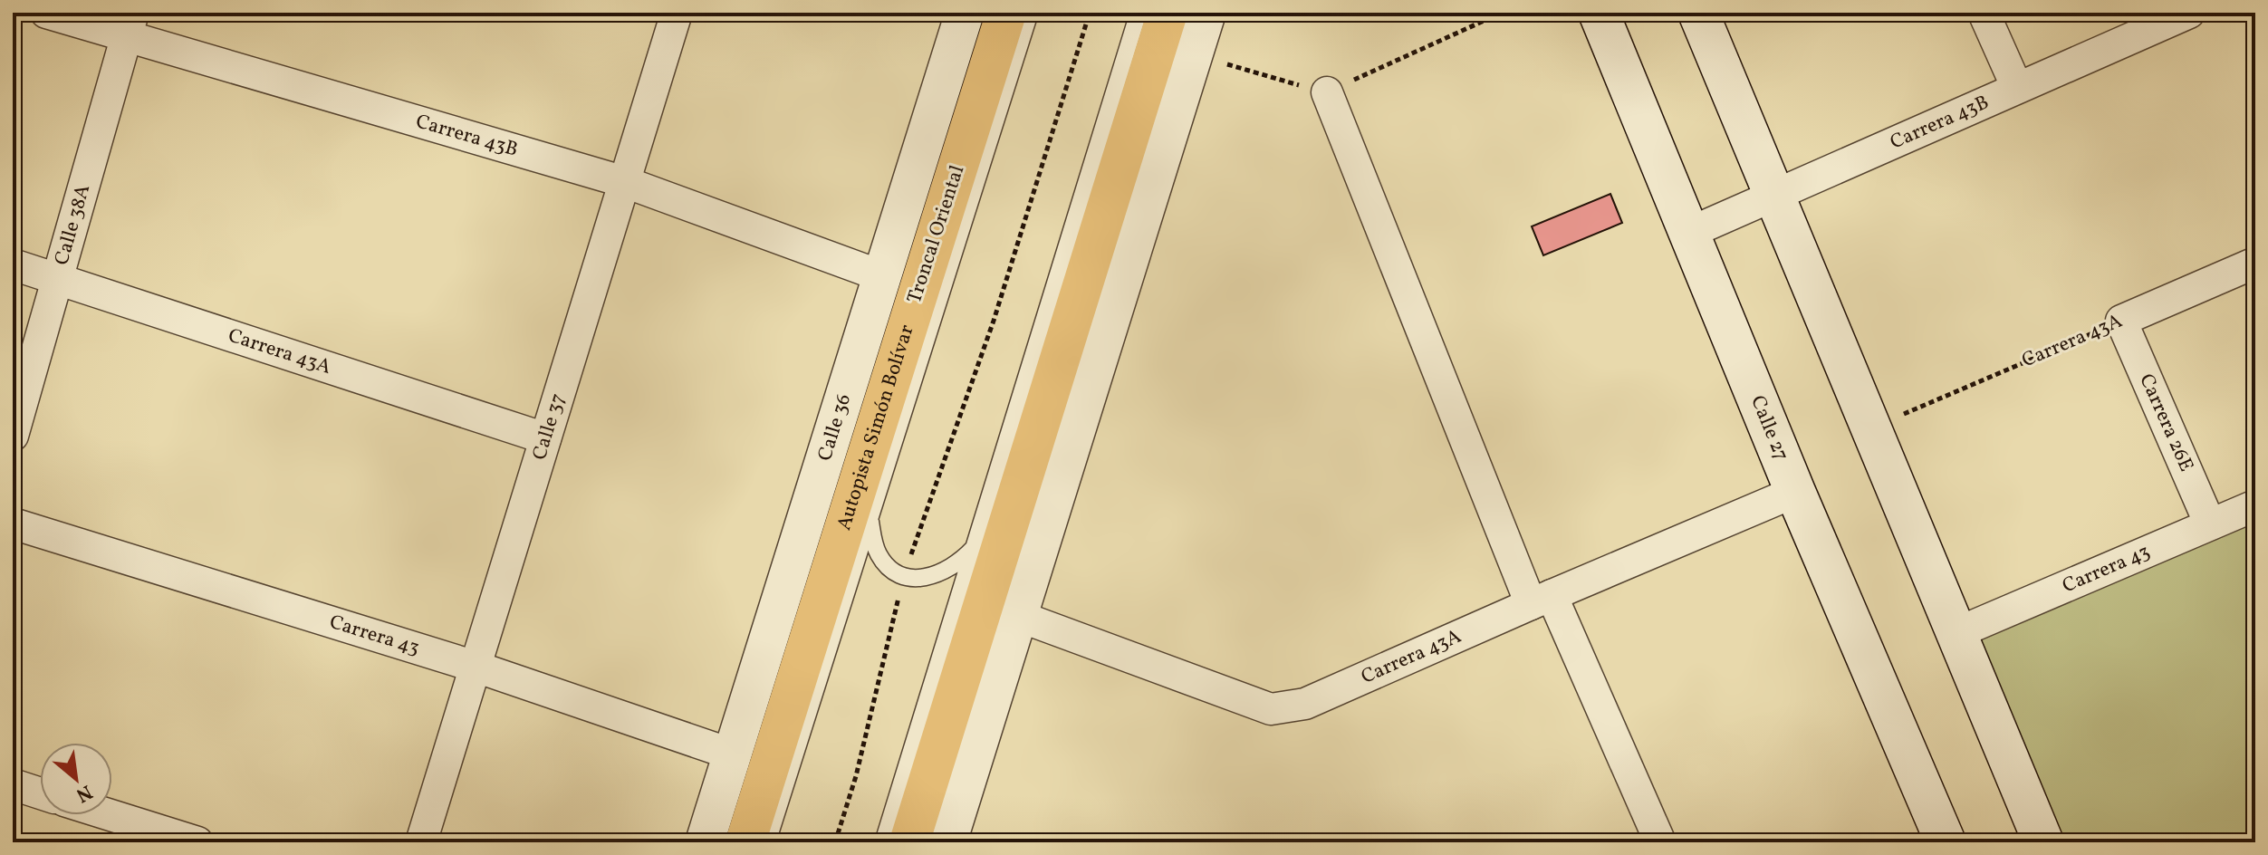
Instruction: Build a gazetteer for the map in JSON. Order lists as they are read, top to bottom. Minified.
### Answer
{"streets":{"highway":["Autopista Simón Bolívar"],"main road":["Calle 27"],"street":["Carrera 43B","Calle 38A","Carrera 43A","Carrera 26E","Calle 37","Calle 36","Carrera 43"],"lane":["Troncal Oriental"]},"crossings":[["Carrera 43B","Calle 38A"],["Carrera 43B","Calle 37"],["Carrera 43B","Calle 36"],["Carrera 43B","Calle 27"],["Calle 38A","Carrera 43A"],["Carrera 43A","Carrera 26E"],["Carrera 43A","Calle 37"],["Carrera 43A","Calle 27"],["Carrera 26E","Carrera 43"],["Calle 37","Carrera 43"],["Calle 36","Carrera 43"]],"north":"bottom right"}
